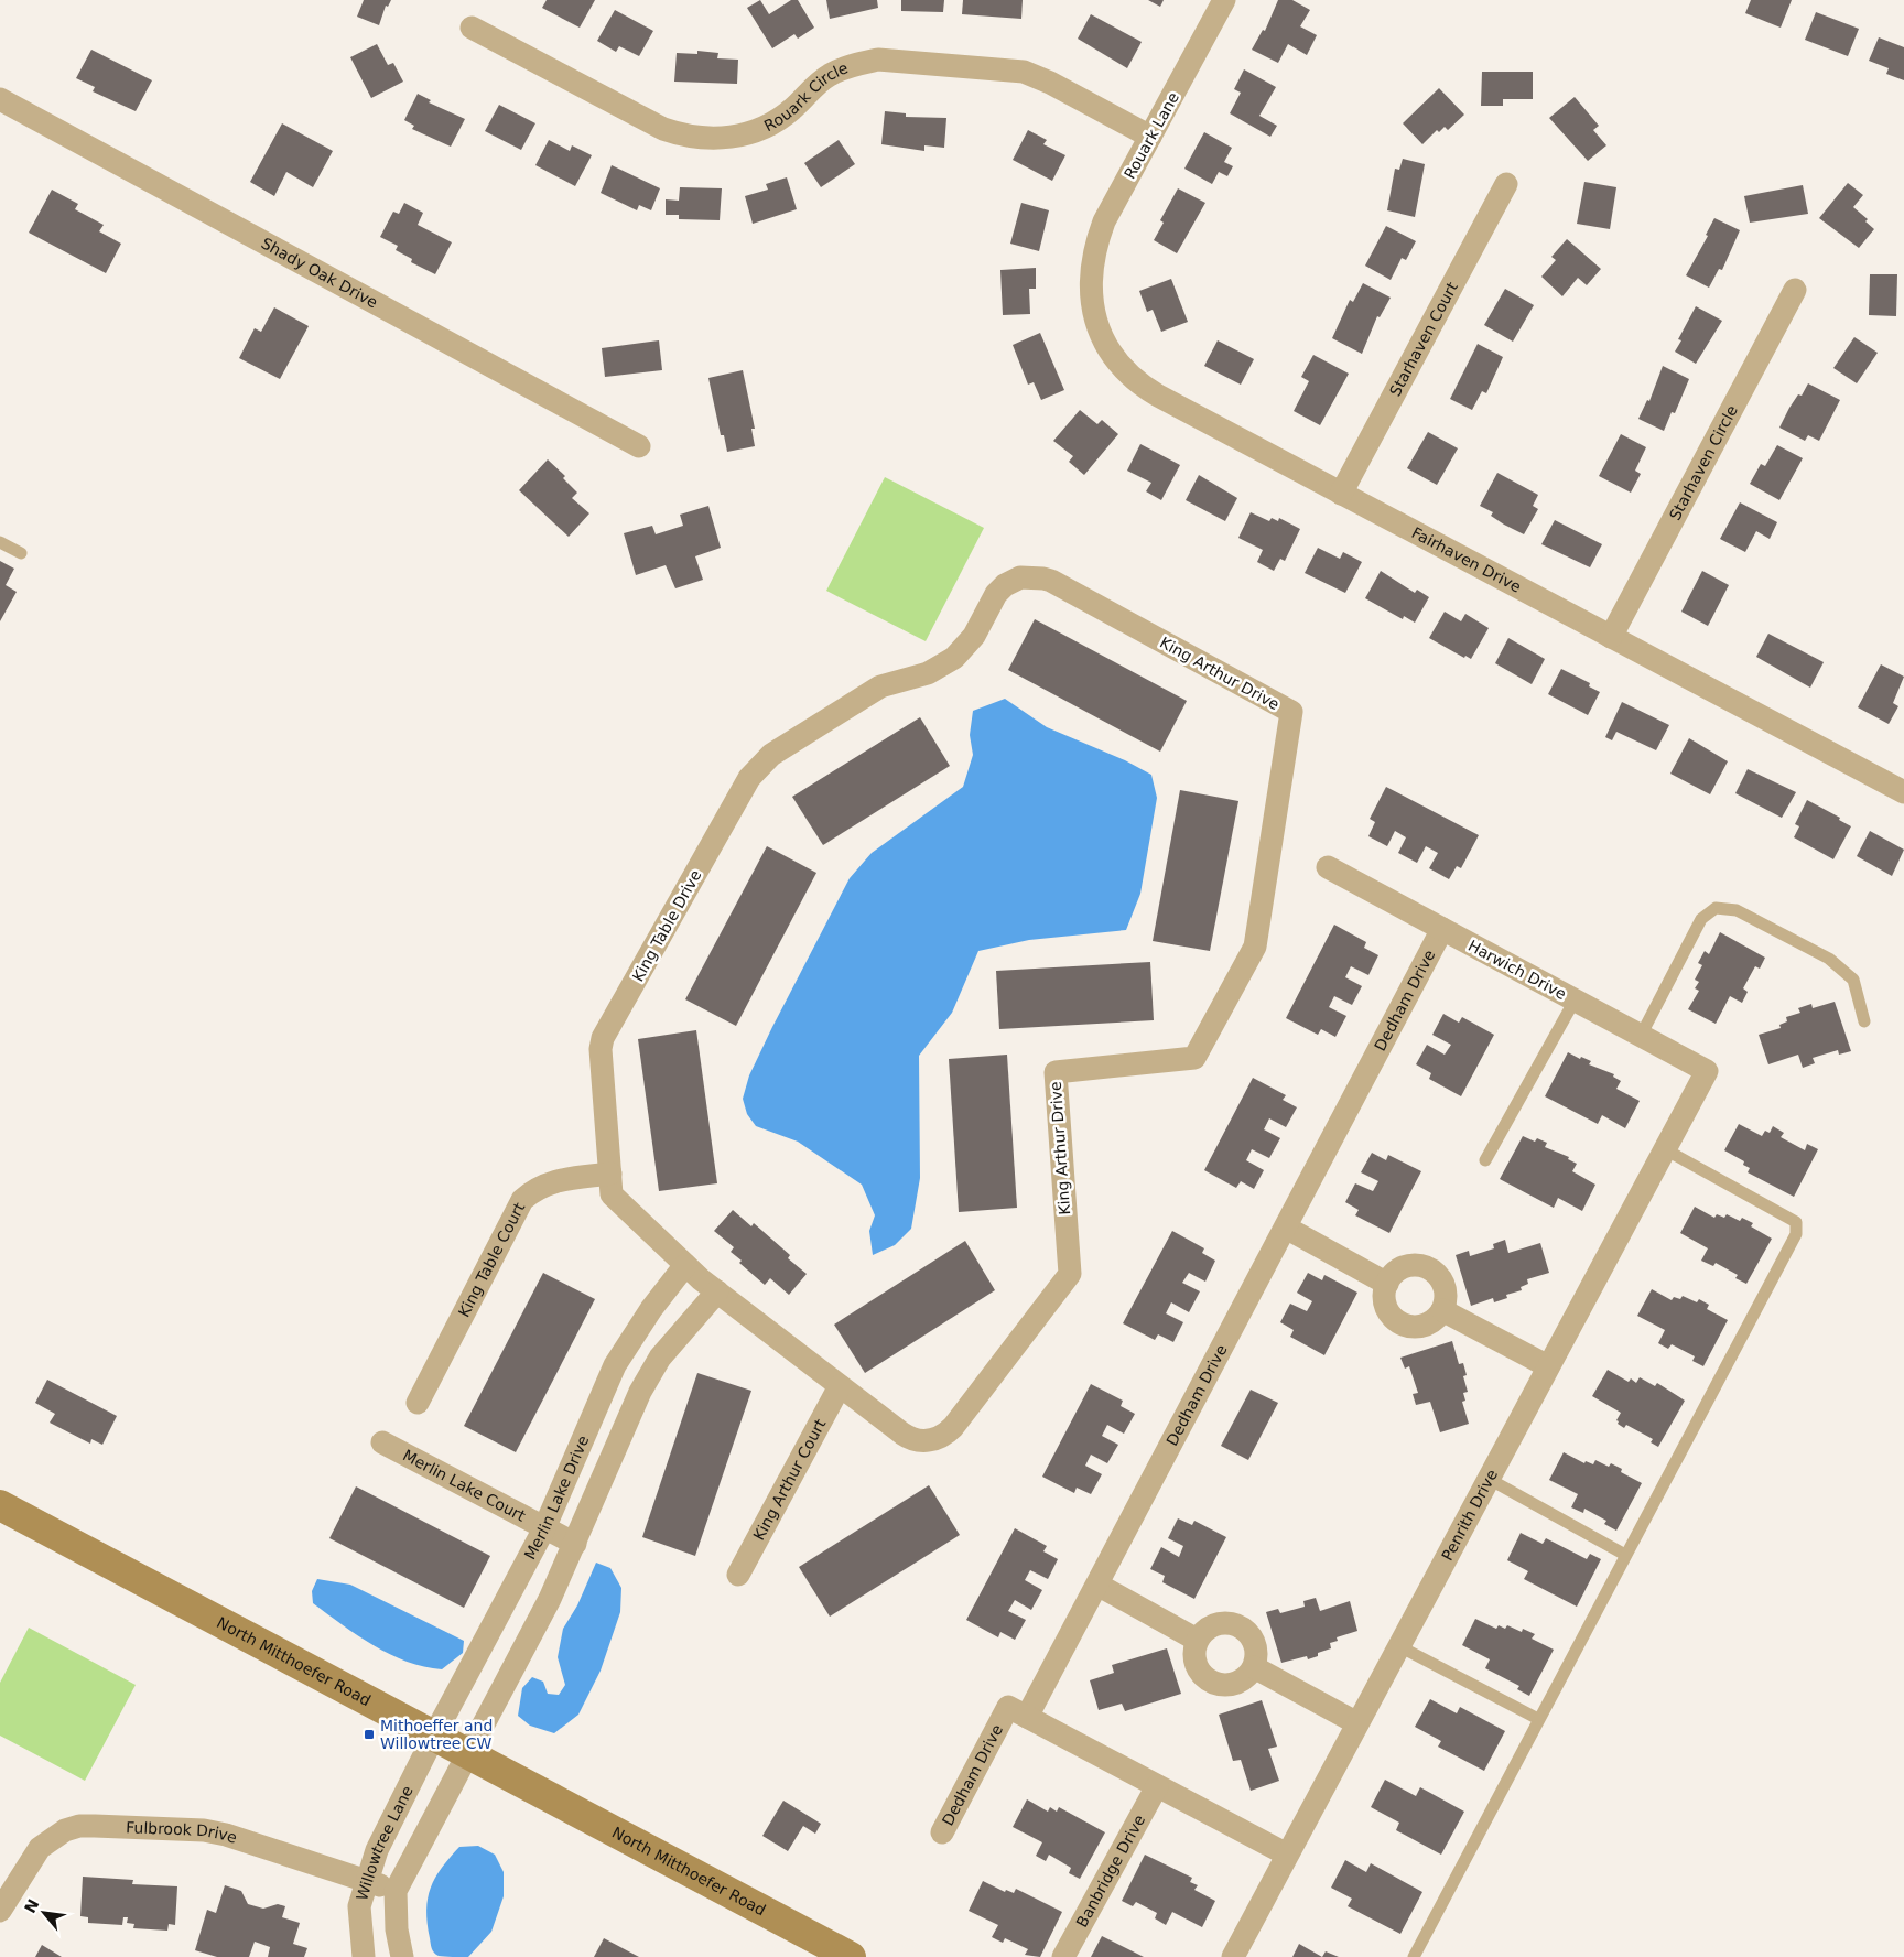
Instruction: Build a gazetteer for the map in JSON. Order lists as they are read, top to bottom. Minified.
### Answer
{"streets":{"main road":["North Mitthoefer Road"],"street":["Rouark Circle","Rouark Lane","Shady Oak Drive","Starhaven Court","Starhaven Circle","Fairhaven Drive","King Arthur Drive","King Table Drive","Harwich Drive","Dedham Drive","King Table Court","King Arthur Court","Merlin Lake Court","Merlin Lake Drive","Penrith Drive","Fulbrook Drive","Willowtree Lane","Banbridge Drive"]},"crossings":[["Rouark Circle","Rouark Lane"],["Rouark Lane","Fairhaven Drive"],["Starhaven Court","Fairhaven Drive"],["Starhaven Circle","Fairhaven Drive"],["King Arthur Drive","King Table Drive"],["King Arthur Drive","King Arthur Court"],["King Arthur Drive","Merlin Lake Drive"],["King Table Drive","King Table Court"],["King Table Drive","Merlin Lake Drive"],["Harwich Drive","Dedham Drive"],["Harwich Drive","Penrith Drive"],["Merlin Lake Court","Merlin Lake Drive"],["Merlin Lake Drive","North Mitthoefer Road"],["Merlin Lake Drive","Willowtree Lane"],["North Mitthoefer Road","Willowtree Lane"],["Fulbrook Drive","Willowtree Lane"]],"places":{"transit":["Mithoeffer and Willowtree CW"]},"north":"top left"}
